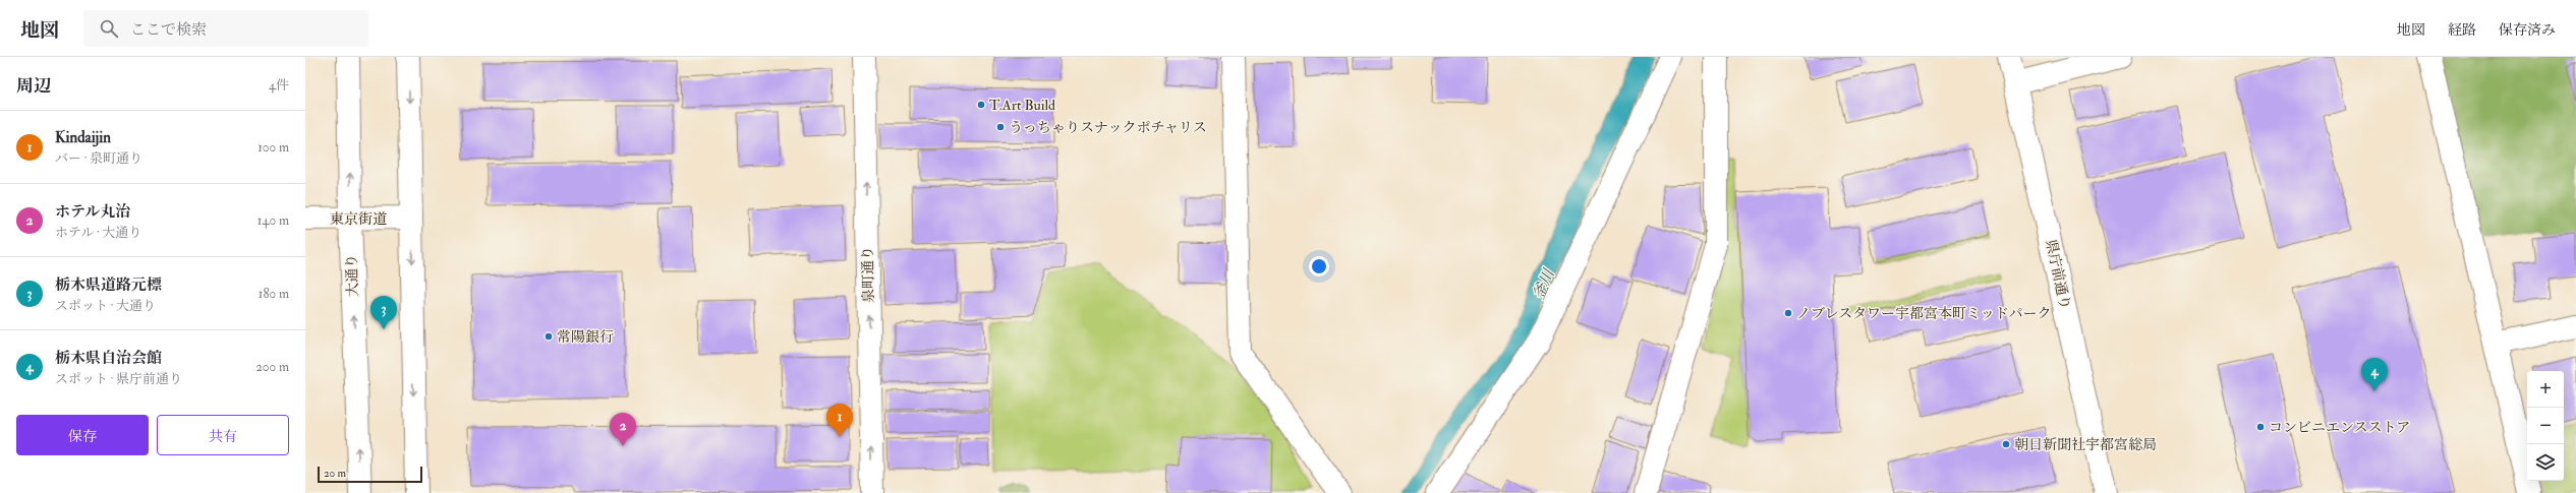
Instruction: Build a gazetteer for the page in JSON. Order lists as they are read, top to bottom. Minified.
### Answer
{"streets":{"main road":["東京街道","泉町通り","県庁前通り","大通り"]},"crossings":[["東京街道","大通り"]],"one_way":["泉町通り"],"water":["釜川"],"places":["T.Art Build","うっちゃりスナックポチャリス","ノブレスタワー宇都宮本町ミッドパーク","常陽銀行","コンビニエンスストア","朝日新聞社宇都宮総局"],"scale_bar":"20 m","page":{"header":"地図","search":"ここで検索","nav":["地図","経路","保存済み"],"heading":["周辺","4件"],"list":[{"mark":"1","name":"Kindaijin","note":"バー · 泉町通り","value":"100 m"},{"mark":"2","name":"ホテル丸治","note":"ホテル · 大通り","value":"140 m"},{"mark":"3","name":"栃木県道路元標","note":"スポット · 大通り","value":"180 m"},{"mark":"4","name":"栃木県自治会館","note":"スポット · 県庁前通り","value":"200 m"}],"pins":["3","4","1","2"],"map_buttons":["+","−"],"buttons":["保存","共有"],"scale":"20 m"}}
